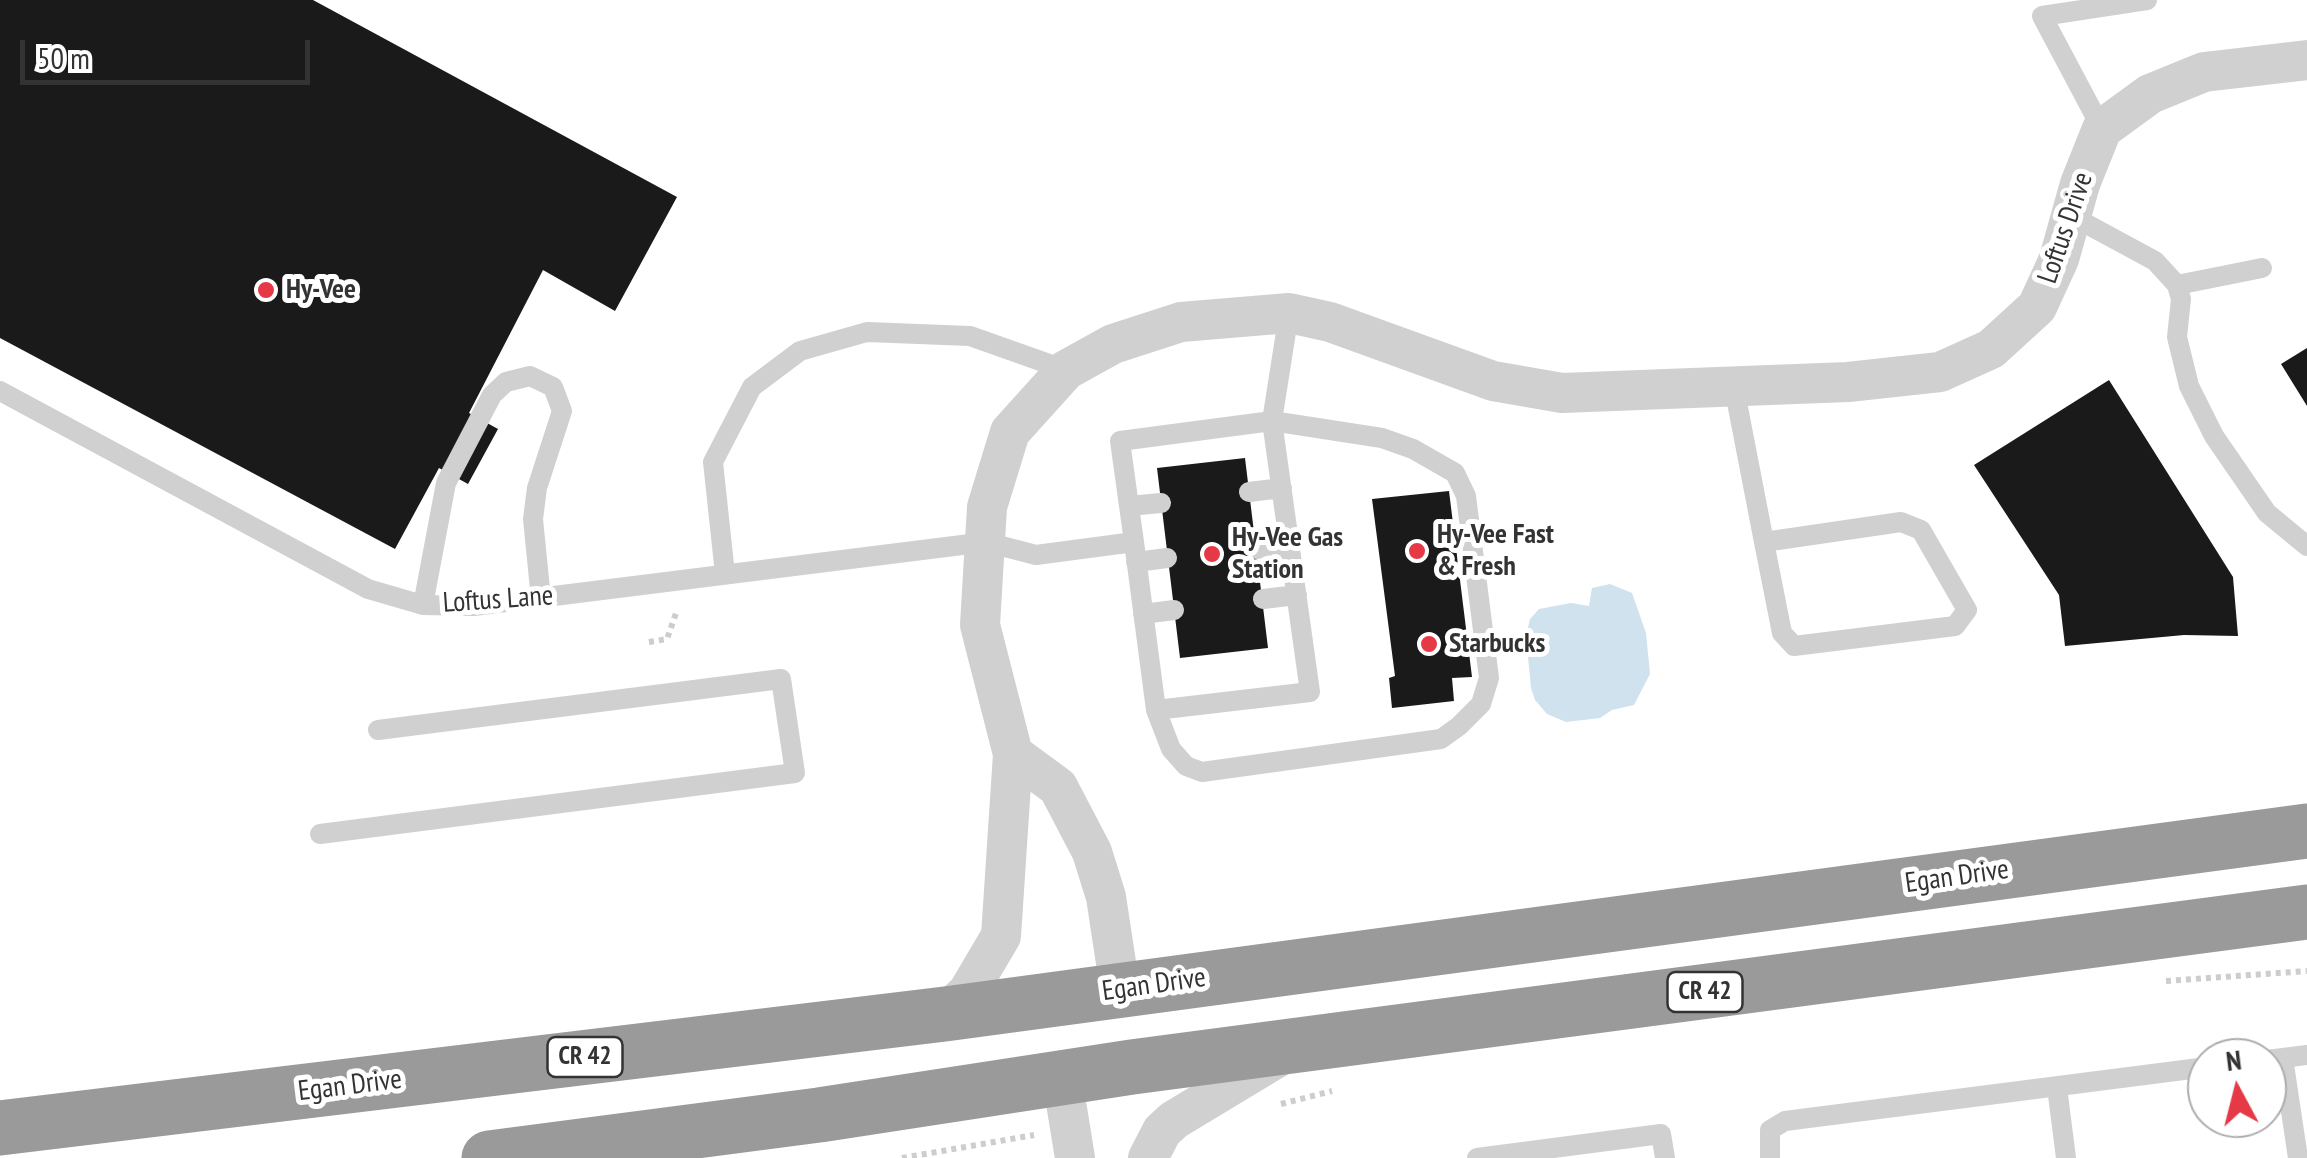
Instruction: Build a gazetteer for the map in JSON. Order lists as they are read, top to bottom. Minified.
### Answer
{"streets":{"highway":["Egan Drive","CR 42"],"street":["Loftus Drive"],"lane":["Loftus Lane"]},"crossings":[["Loftus Drive","Loftus Lane"],["Loftus Drive","Egan Drive"]],"places":["Hy-Vee","Hy-Vee Fast & Fresh","Hy-Vee Gas Station","Starbucks"],"scale_bar":"50 m","north":"top"}
